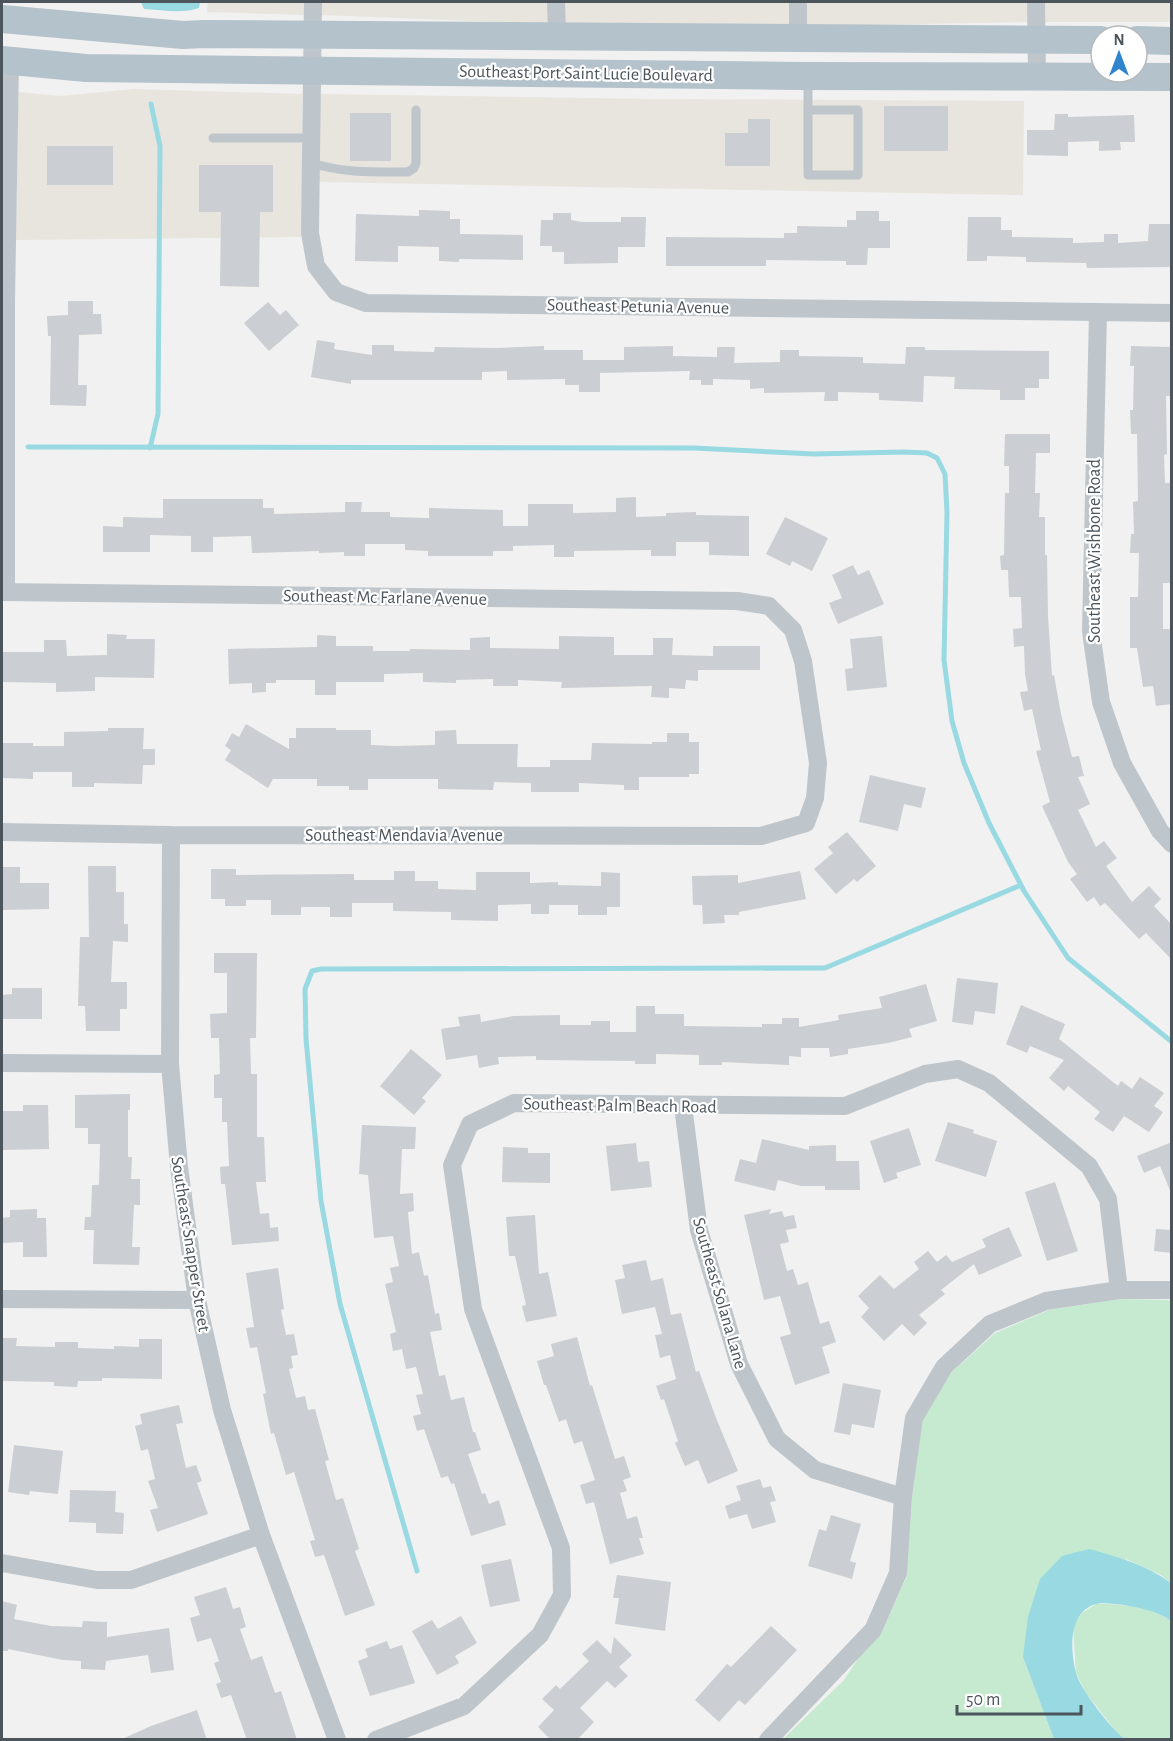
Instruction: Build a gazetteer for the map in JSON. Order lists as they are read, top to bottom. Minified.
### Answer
{"streets":{"main road":["Southeast Port Saint Lucie Boulevard"],"street":["Southeast Petunia Avenue","Southeast Wishbone Road","Southeast Mc Farlane Avenue","Southeast Mendavia Avenue","Southeast Palm Beach Road","Southeast Snapper Street","Southeast Solana Lane"]},"crossings":[["Southeast Port Saint Lucie Boulevard","Southeast Petunia Avenue"],["Southeast Petunia Avenue","Southeast Wishbone Road"],["Southeast Mc Farlane Avenue","Southeast Mendavia Avenue"],["Southeast Mendavia Avenue","Southeast Snapper Street"],["Southeast Palm Beach Road","Southeast Solana Lane"]],"scale_bar":"50 m","north":"top"}
